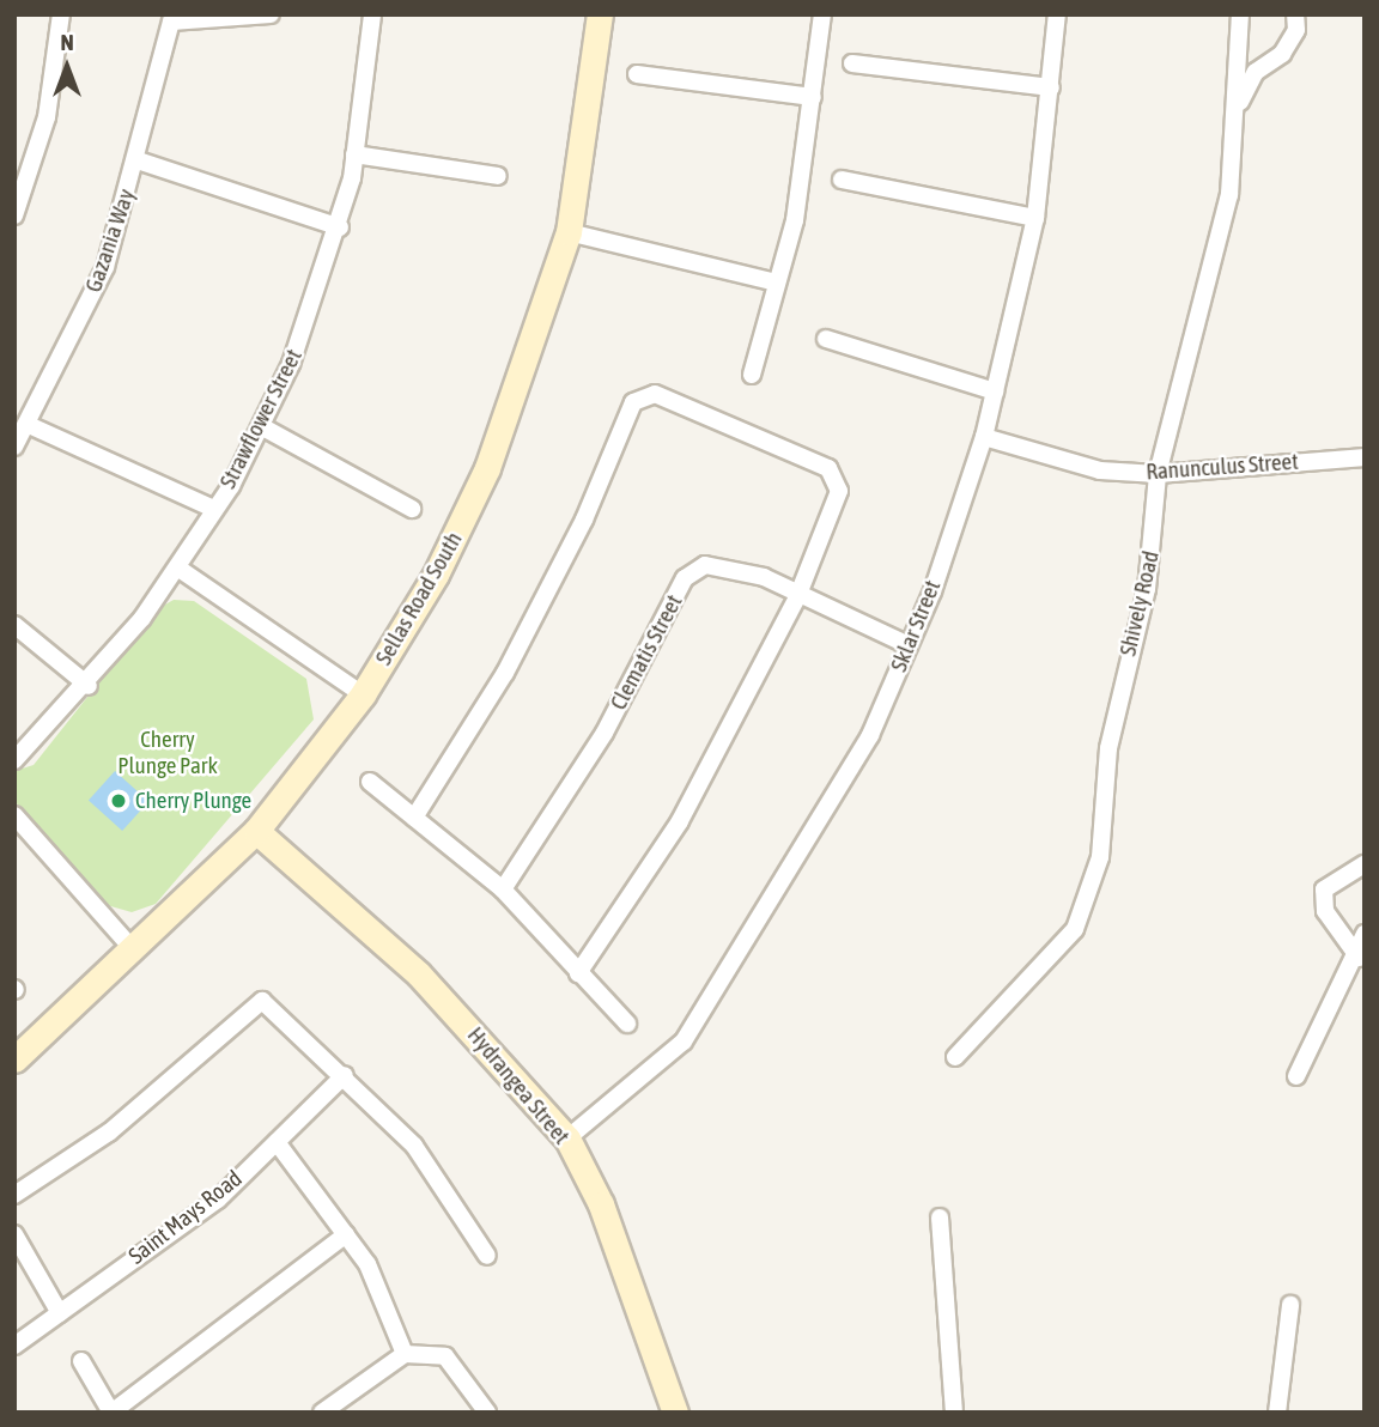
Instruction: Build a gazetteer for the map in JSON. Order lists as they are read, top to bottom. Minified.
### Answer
{"streets":{"street":["Gazania Way","Strawflower Street","Ranunculus Street","Sellas Road South","Shively Road","Sklar Street","Clematis Street","Hydrangea Street","Saint Mays Road"]},"crossings":[["Ranunculus Street","Shively Road"],["Ranunculus Street","Sklar Street"],["Sellas Road South","Hydrangea Street"],["Sklar Street","Clematis Street"],["Sklar Street","Hydrangea Street"]],"parks":["Cherry Plunge Park"],"places":["Cherry Plunge"],"north":"top"}
